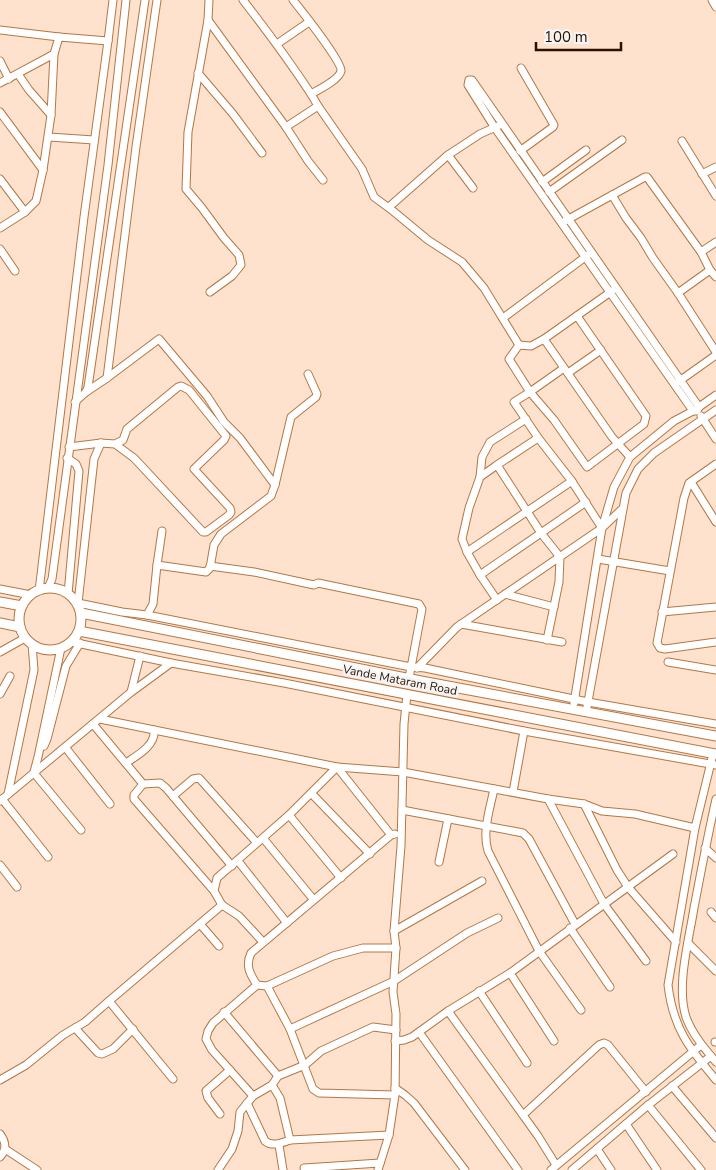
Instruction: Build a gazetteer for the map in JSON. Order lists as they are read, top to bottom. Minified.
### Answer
{"streets":{"main road":["Vande Mataram Road"]},"scale_bar":"100 m"}
